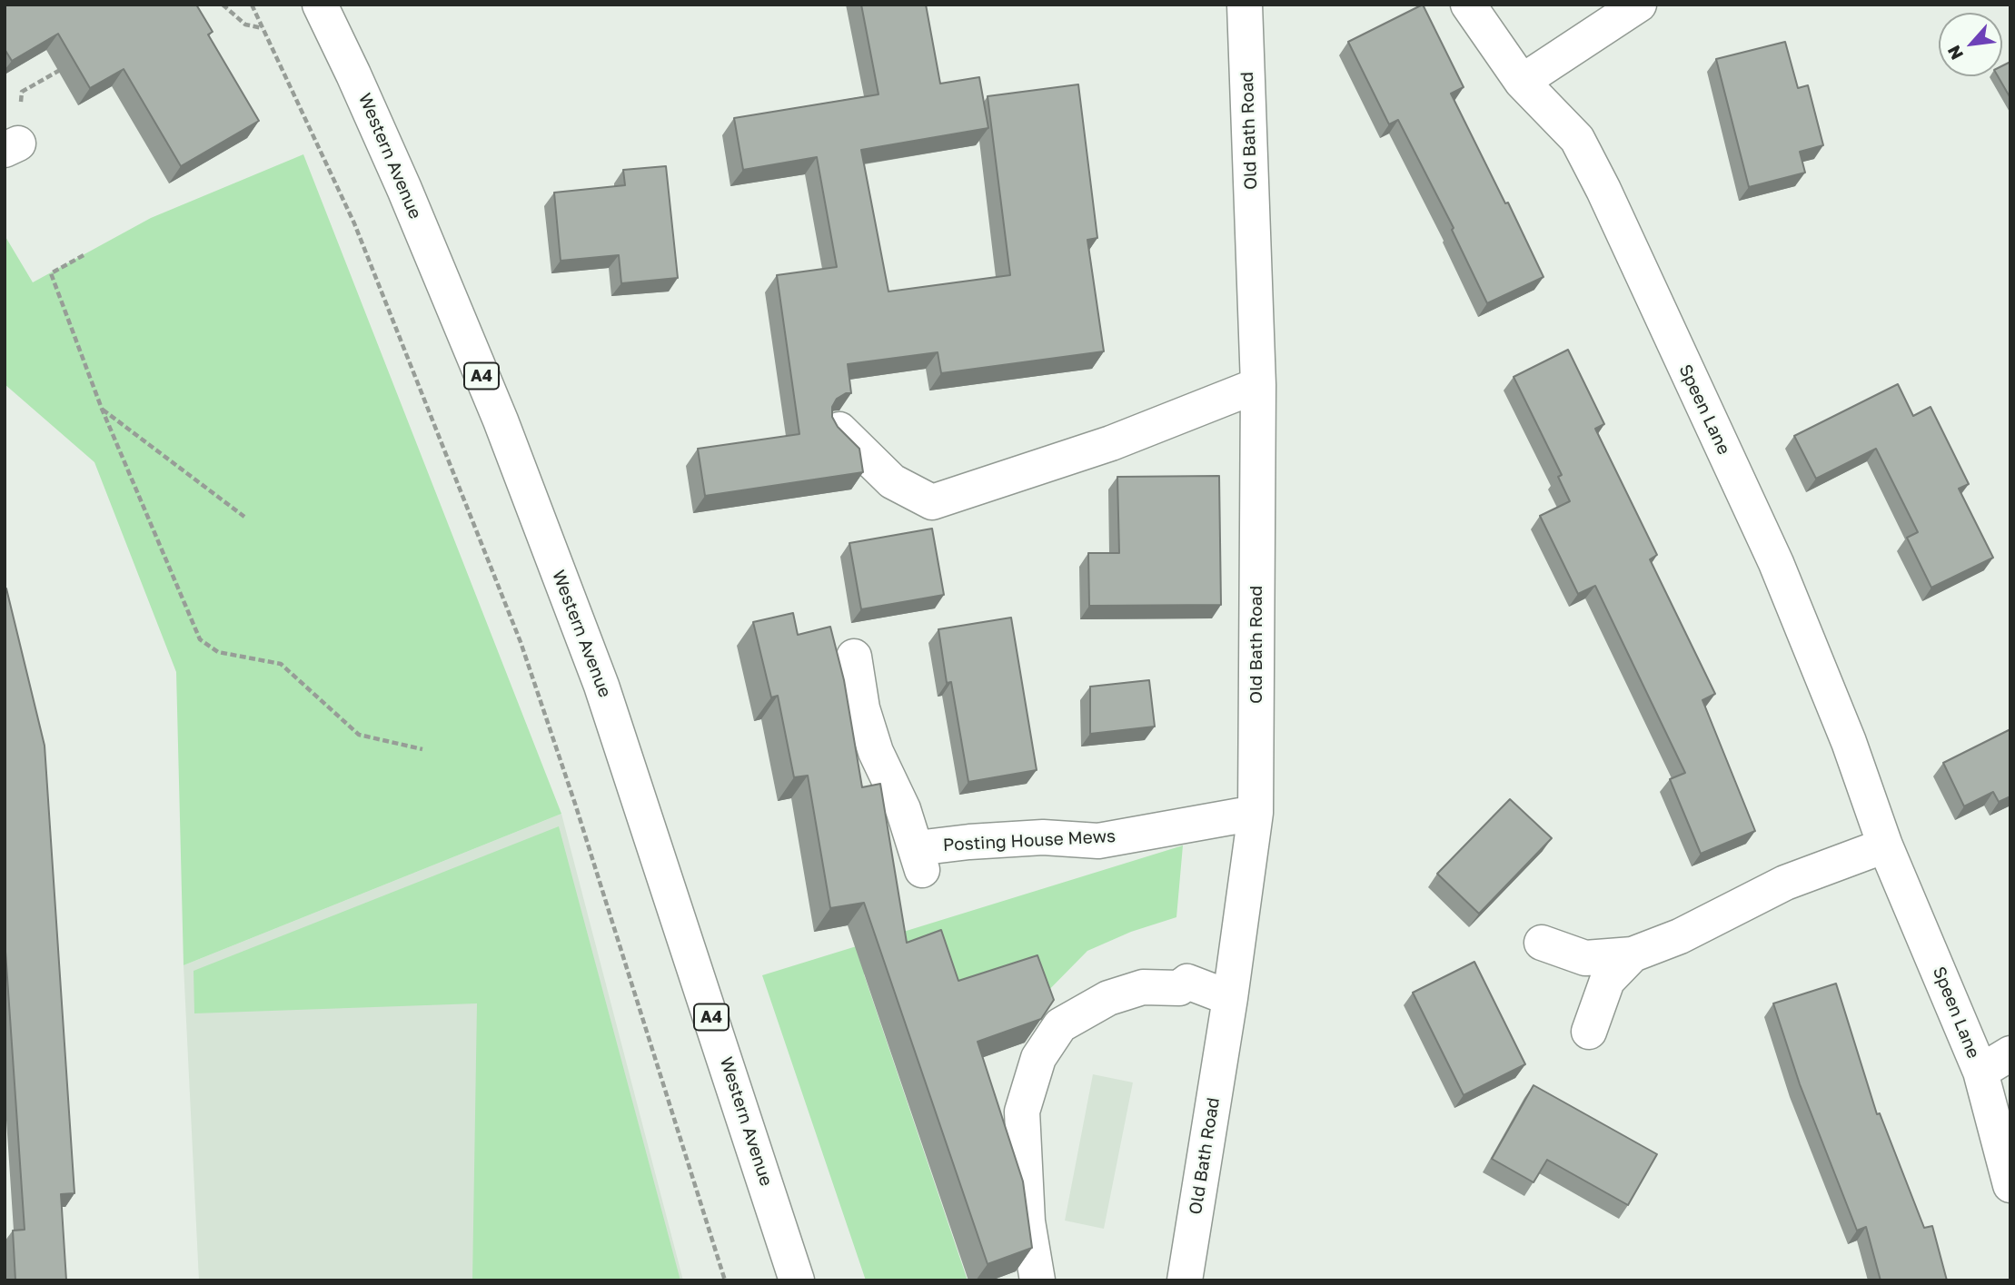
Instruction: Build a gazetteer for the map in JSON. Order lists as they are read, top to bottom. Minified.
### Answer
{"streets":{"street":["Old Bath Road","Western Avenue","A4","Speen Lane","Posting House Mews"]},"crossings":[["Old Bath Road","Posting House Mews"]],"north":"bottom left"}
